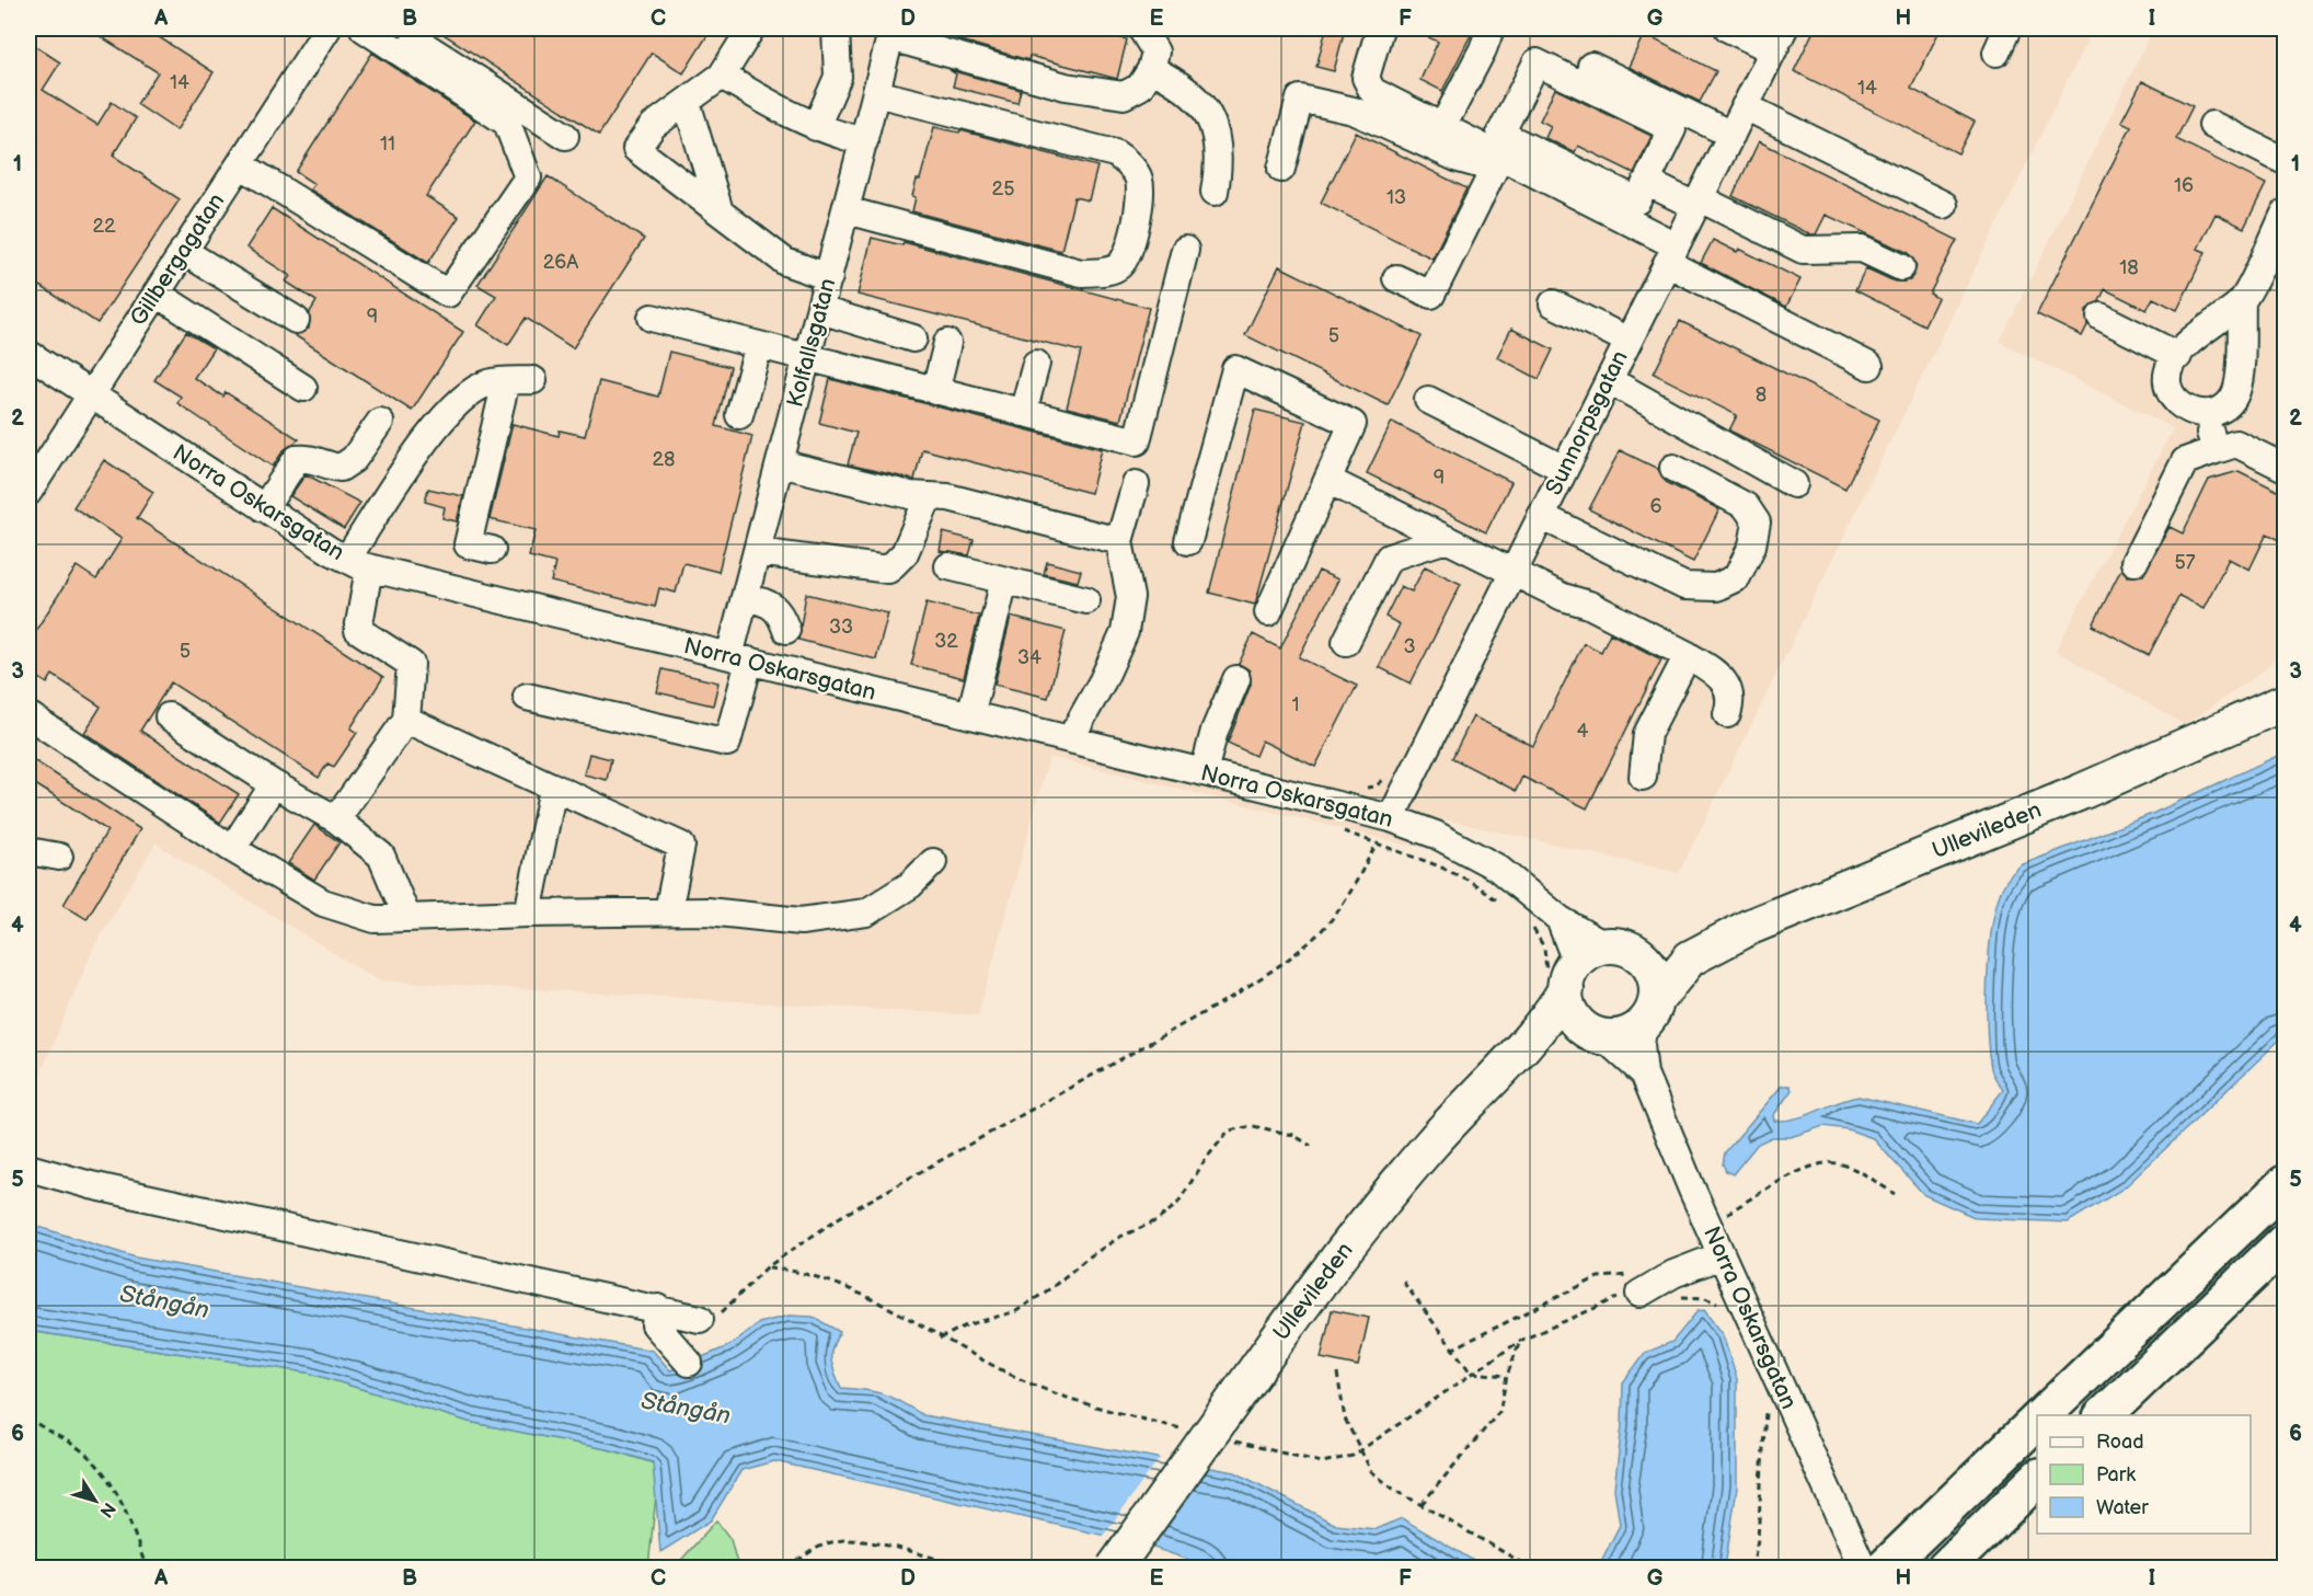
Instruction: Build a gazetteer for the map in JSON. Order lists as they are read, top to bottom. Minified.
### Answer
{"streets":{"main road":["Ullevileden"],"street":["Gillbergagatan","Kolfallsgatan","Sunnorpsgatan","Norra Oskarsgatan"]},"crossings":[["Gillbergagatan","Norra Oskarsgatan"],["Kolfallsgatan","Norra Oskarsgatan"],["Sunnorpsgatan","Norra Oskarsgatan"],["Norra Oskarsgatan","Ullevileden"]],"water":["Stångån"],"house_numbers":["14","14","11","16","25","13","22","26A","18","9","5","8","28","9","6","57","33","32","3","5","34","1","4"],"legend":["Road","Park","Water"],"north":"bottom right","grid":{"columns":["A","B","C","D","E","F","G","H","I"],"rows":["1","2","3","4","5","6"]}}
